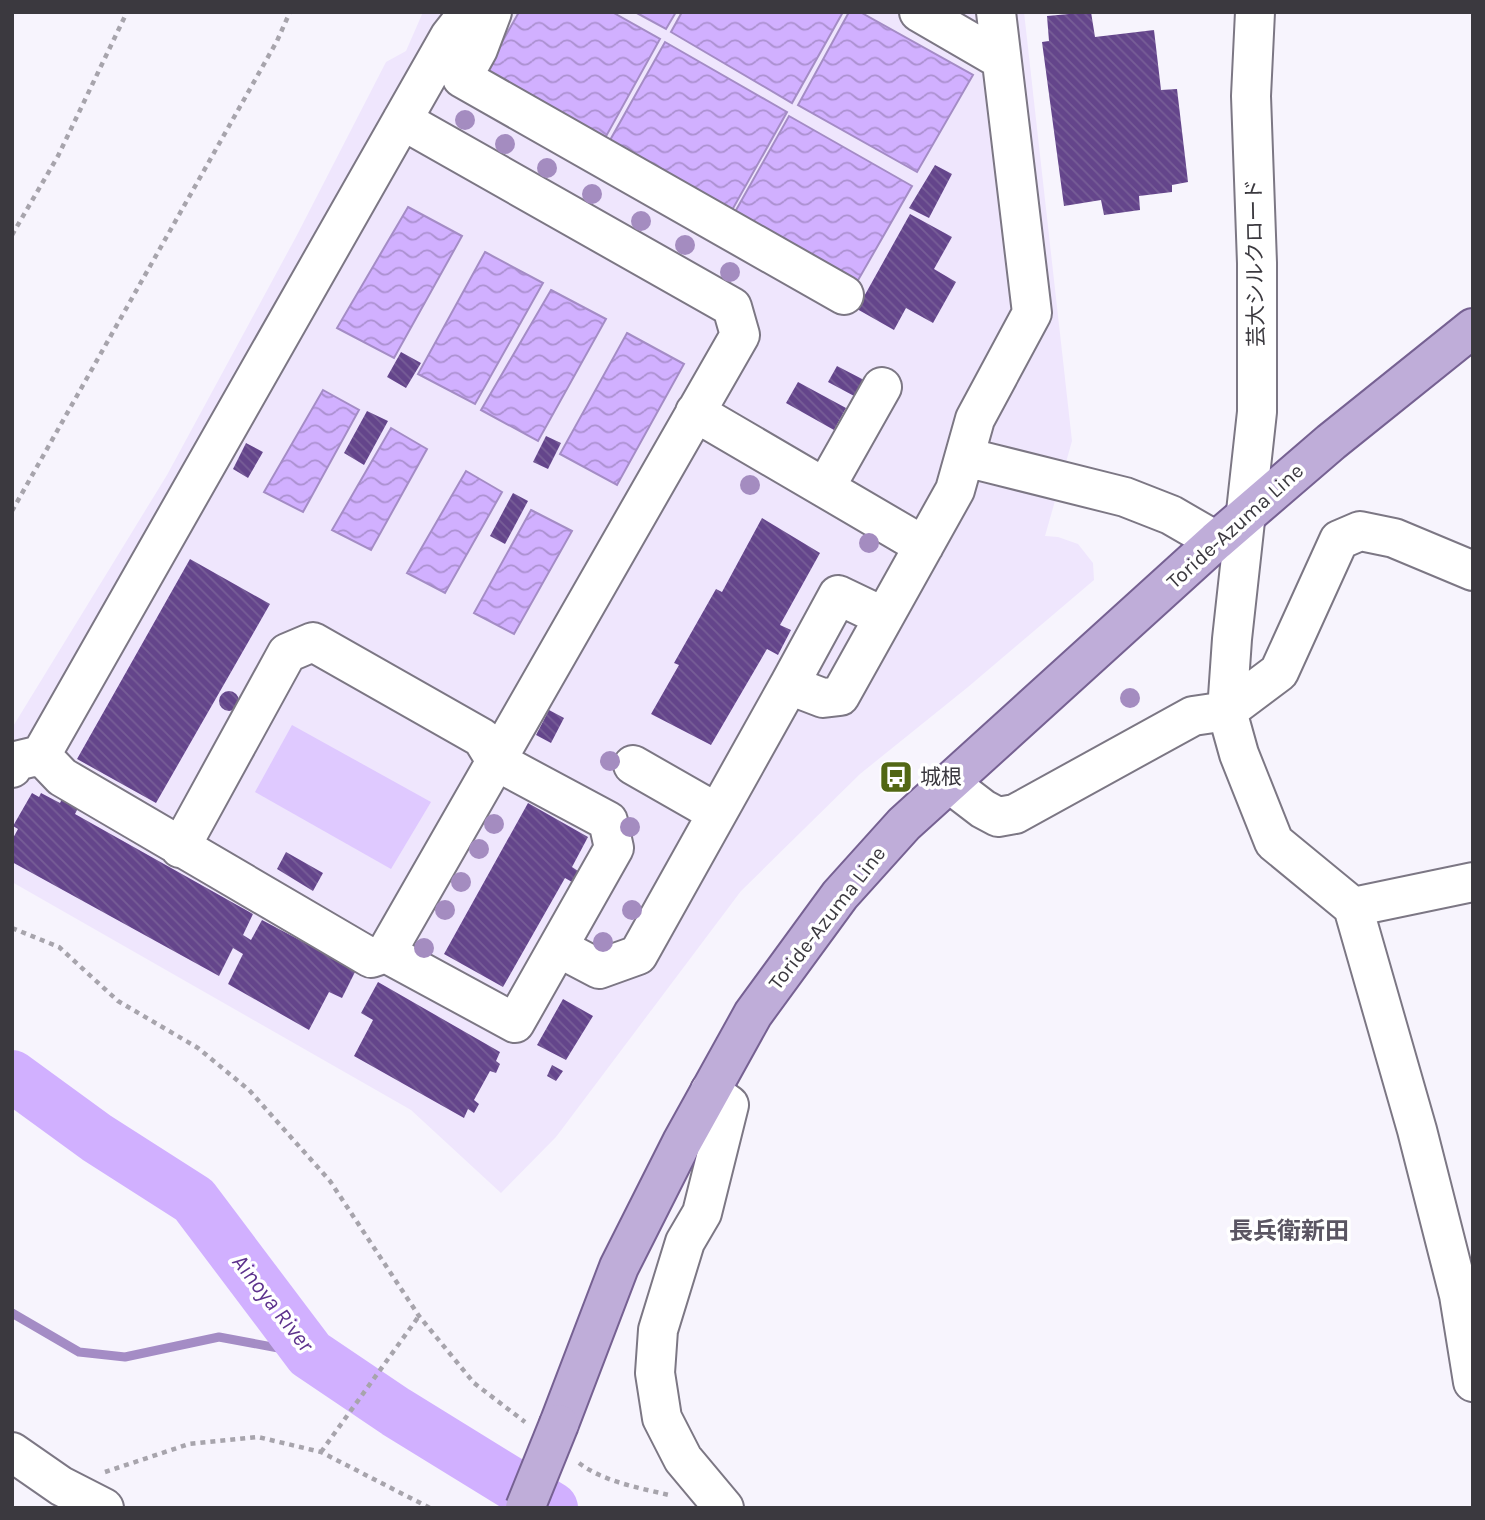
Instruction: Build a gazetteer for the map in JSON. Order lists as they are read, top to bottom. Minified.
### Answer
{"streets":{"main road":["Toride-Azuma Line"],"street":["芸大シルクロード"]},"crossings":[["芸大シルクロード","Toride-Azuma Line"]],"districts":["長兵衛新田"],"water":["Ainoya River"],"places":{"bus stop":["城根"]}}
